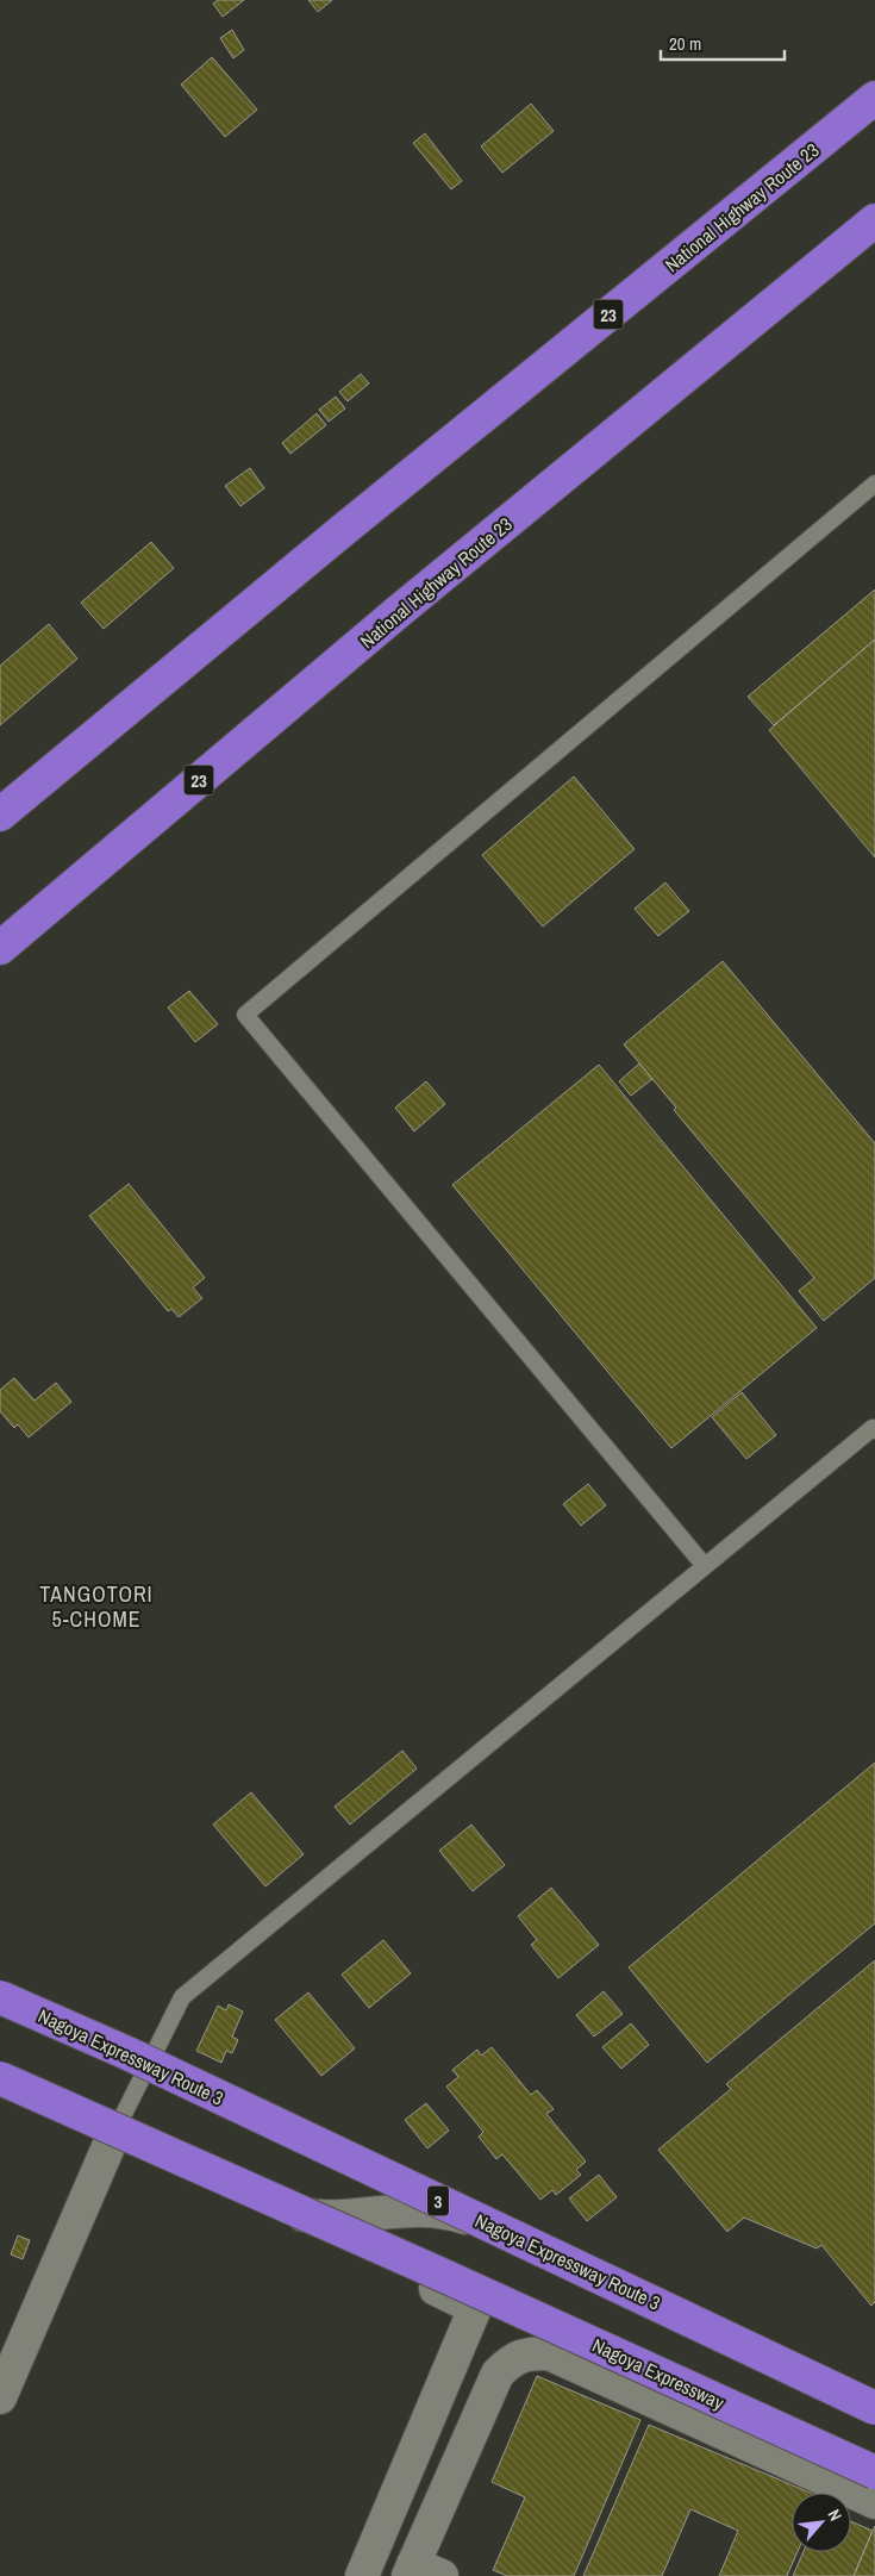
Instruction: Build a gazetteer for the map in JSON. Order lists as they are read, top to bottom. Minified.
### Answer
{"streets":{"highway":["National Highway Route 23","23","Nagoya Expressway Route 3","3","Nagoya Expressway"]},"districts":["TANGOTORI 5-CHOME"],"scale_bar":"20 m","north":"top right"}
